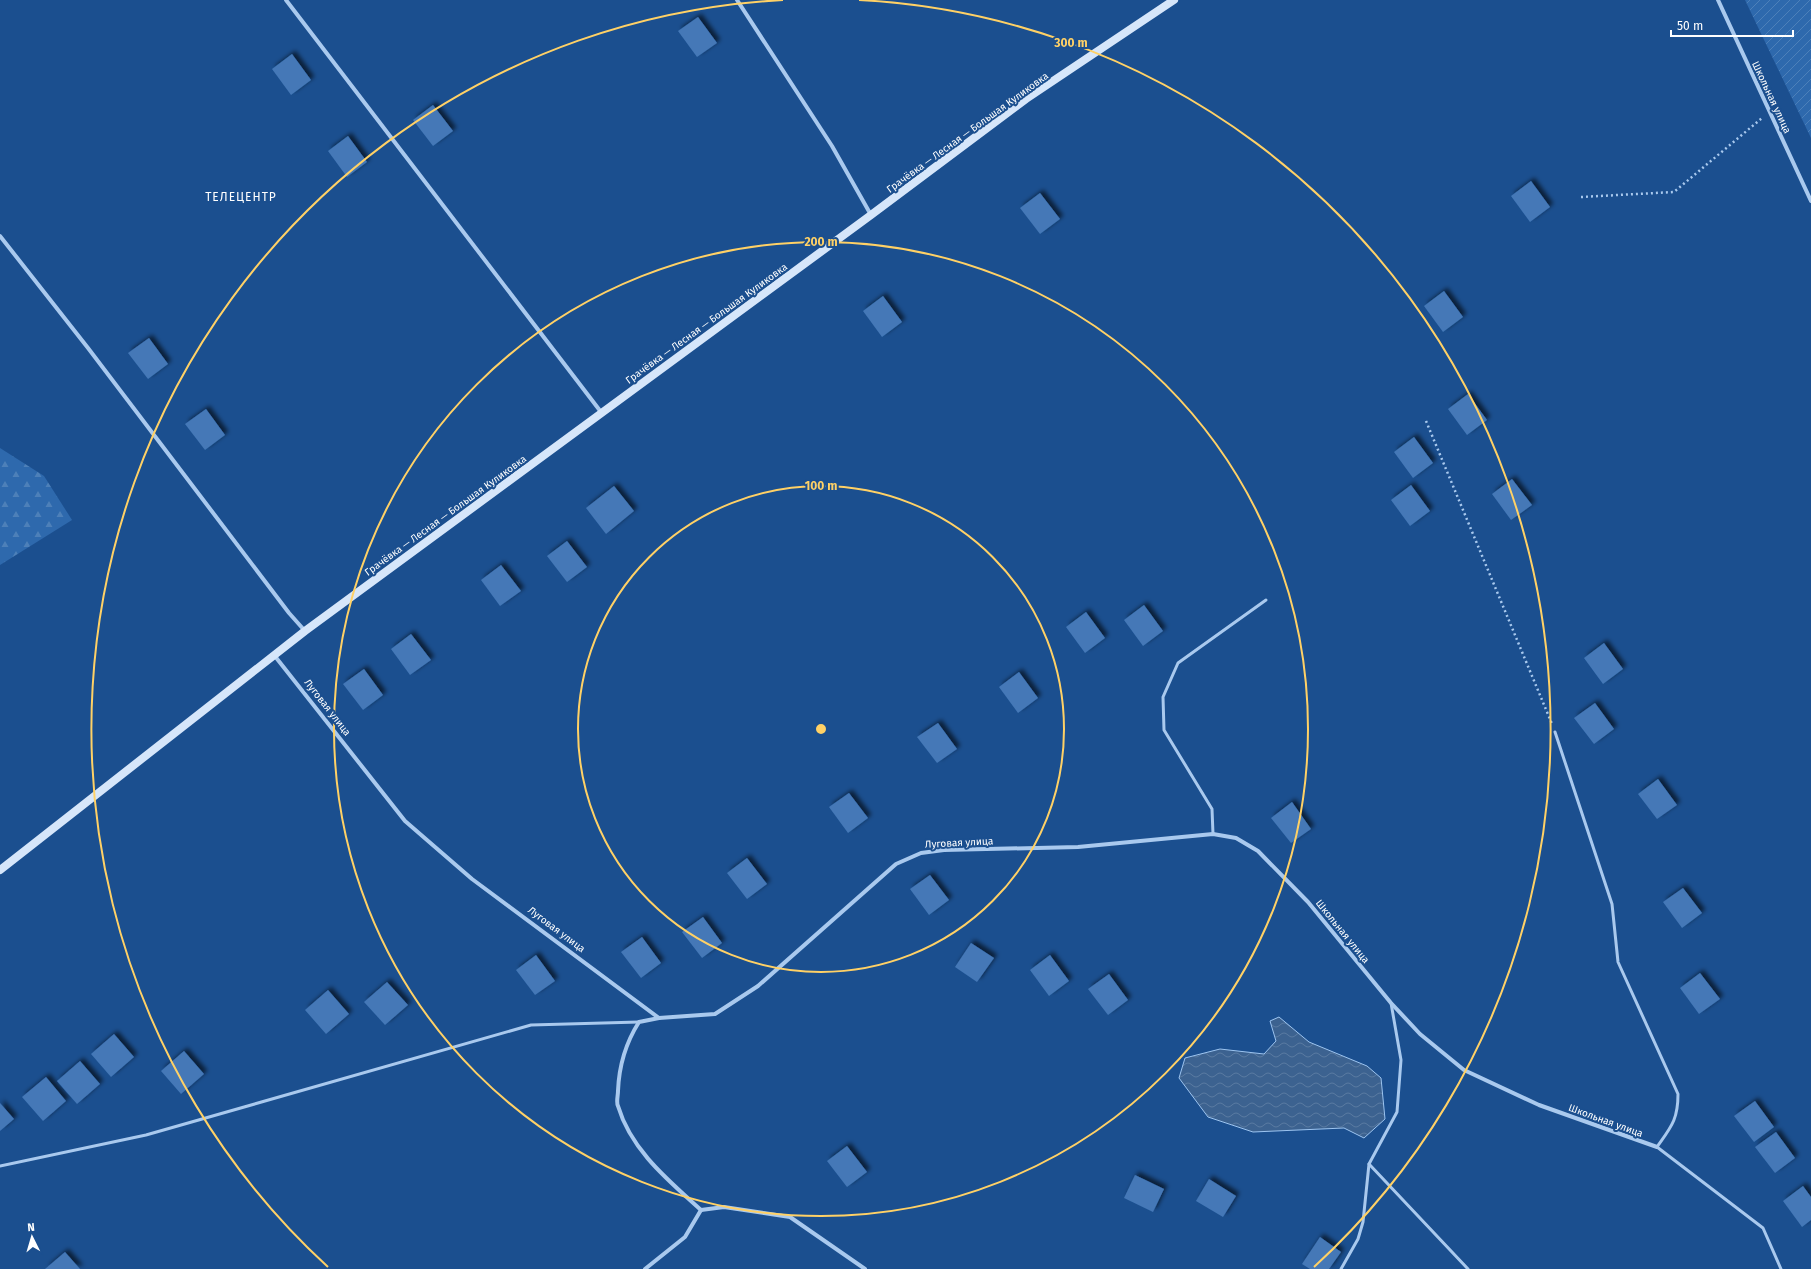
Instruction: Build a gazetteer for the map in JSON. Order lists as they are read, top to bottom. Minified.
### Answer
{"streets":{"street":["Школьная улица","Грачёвка — Лесная — Большая Куликовка","Луговая улица"]},"crossings":[["Школьная улица","Луговая улица"],["Грачёвка — Лесная — Большая Куликовка","Луговая улица"]],"districts":["ТЕЛЕЦЕНТР"],"scale_bar":"50 m","north":"top","rings":["300 m","200 m","100 m"]}
